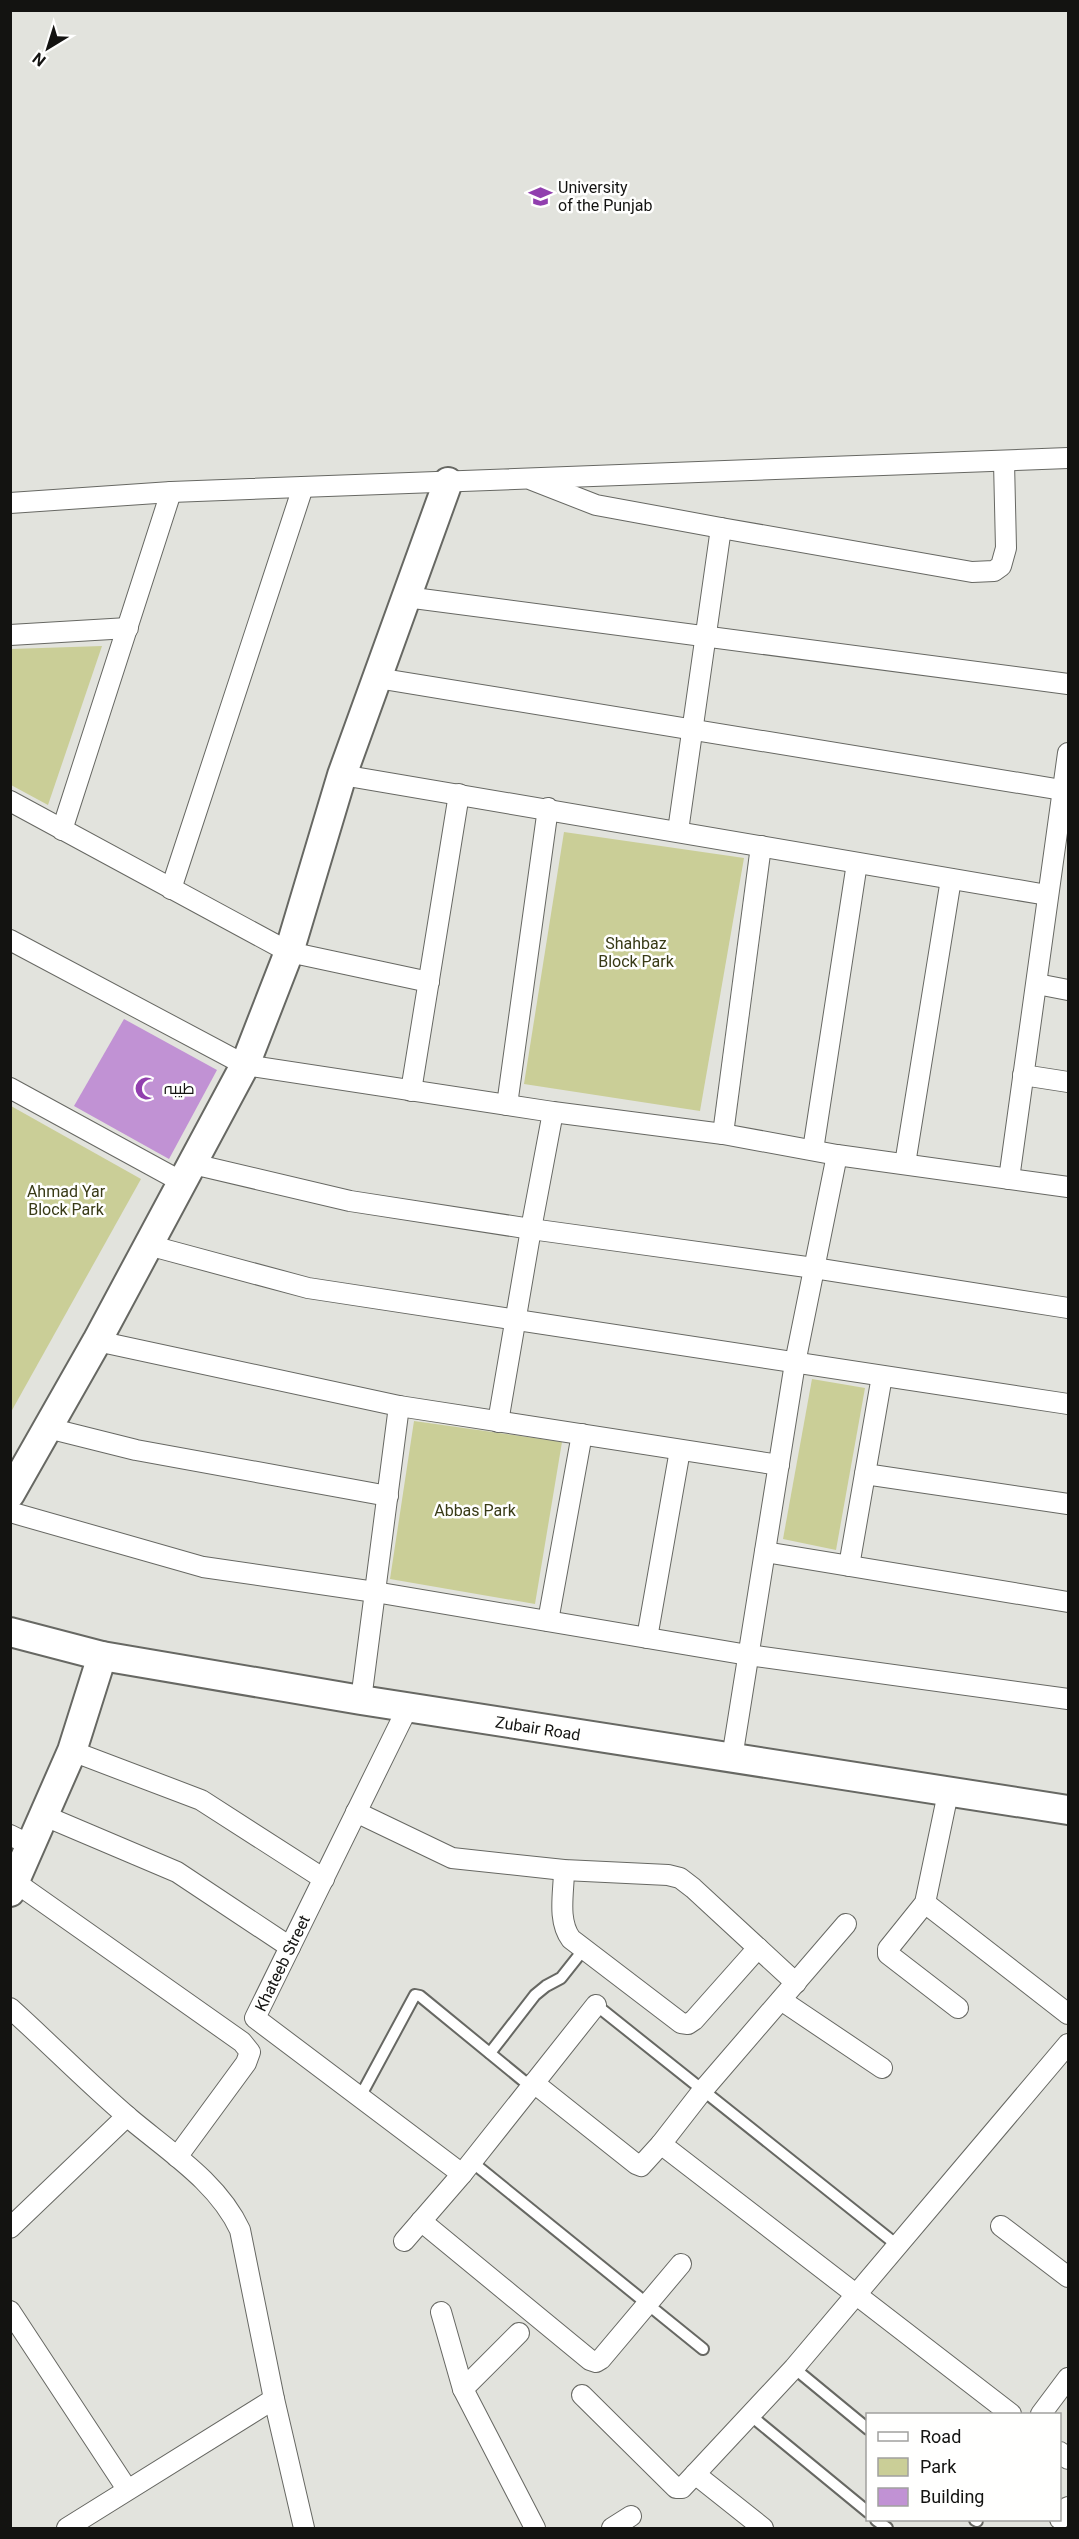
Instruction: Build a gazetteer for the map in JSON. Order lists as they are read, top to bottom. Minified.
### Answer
{"streets":{"street":["Zubair Road","Khateeb Street"]},"crossings":[["Zubair Road","Khateeb Street"]],"parks":["Shahbaz Block Park","Ahmad Yar Block Park","Abbas Park"],"places":{"school or university":["University of the Punjab"],"mosque":["طیبہ"]},"legend":["Road","Park","Building"],"north":"bottom left"}
